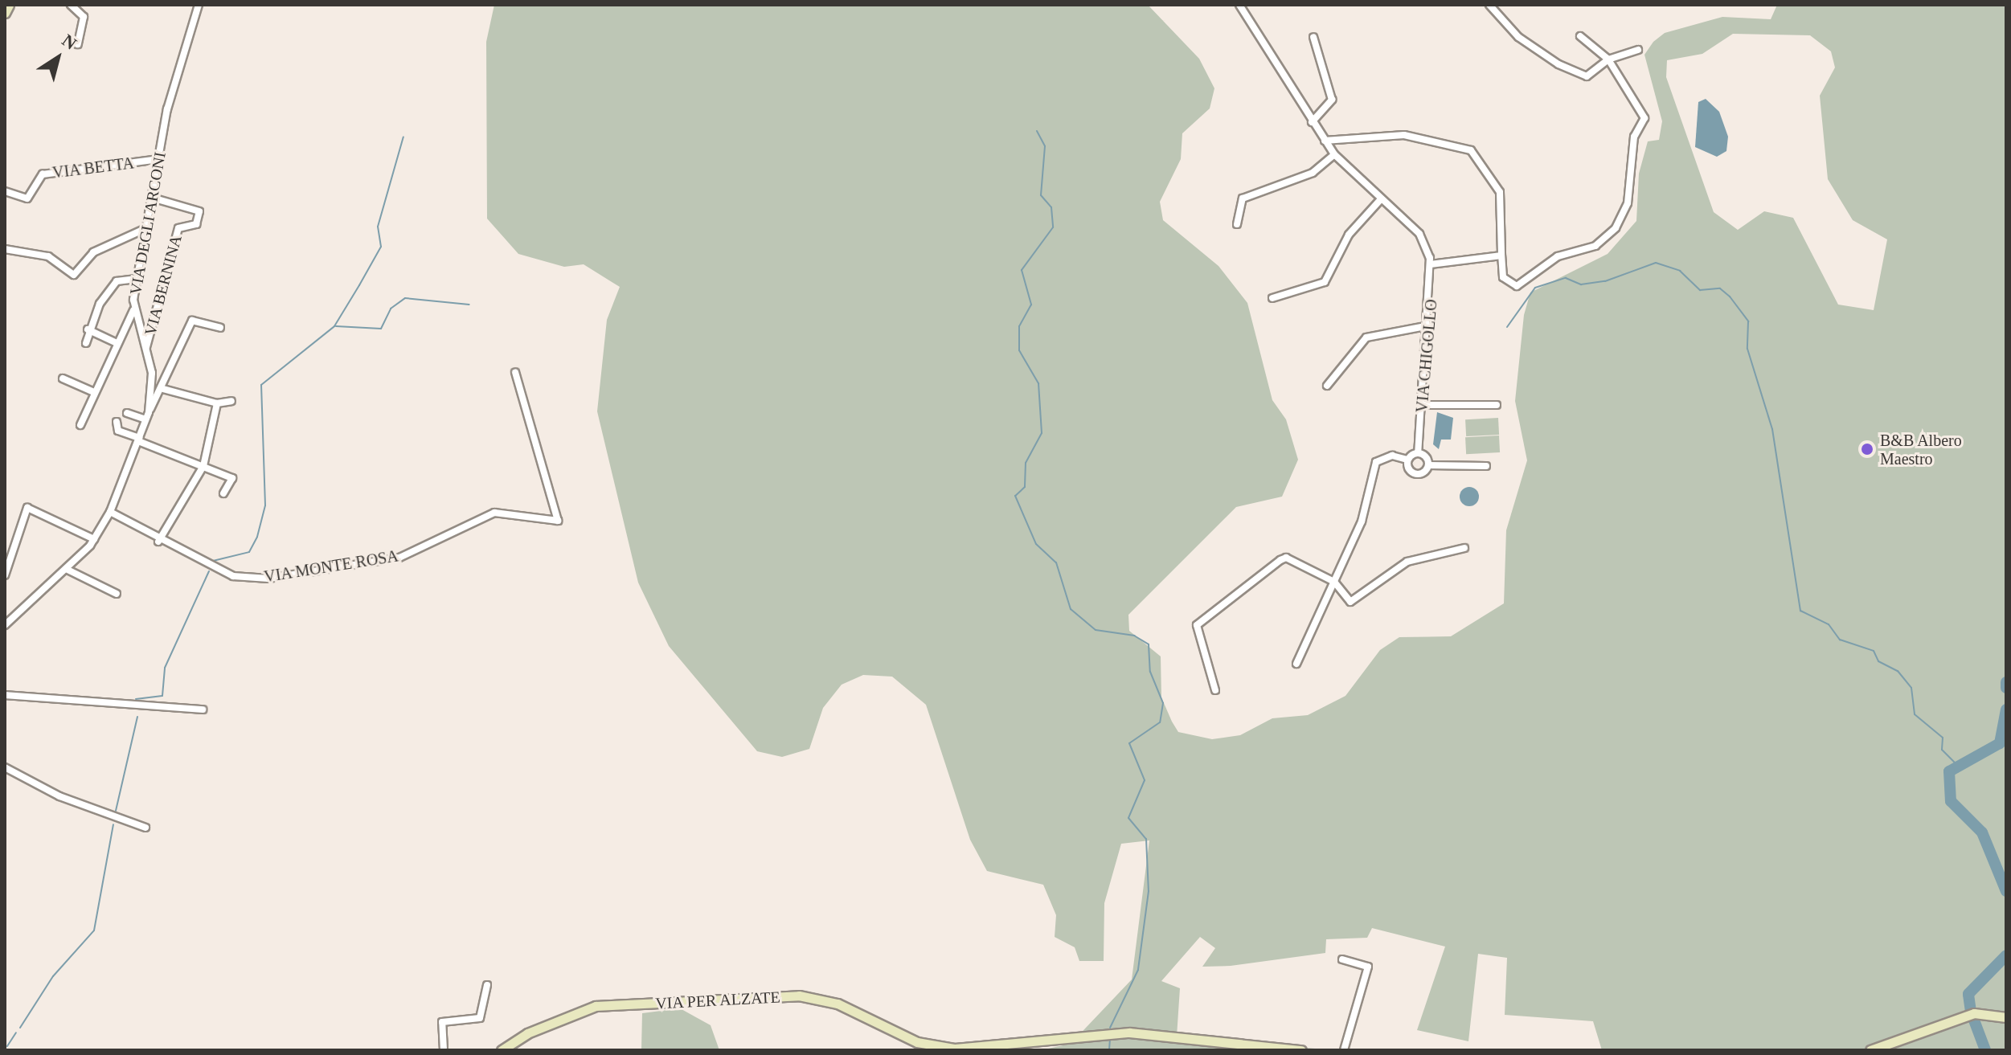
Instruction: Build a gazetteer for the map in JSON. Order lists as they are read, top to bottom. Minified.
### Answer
{"streets":{"street":["VIA BETTA","VIA DEGLI ARCONI","VIA BERNINA","VIA CHIGOLLO","VIA MONTE ROSA","VIA PER ALZATE"]},"crossings":[["VIA BETTA","VIA DEGLI ARCONI"],["VIA DEGLI ARCONI","VIA BERNINA"],["VIA DEGLI ARCONI","VIA MONTE ROSA"]],"places":["B&B Albero Maestro"],"north":"top right"}
